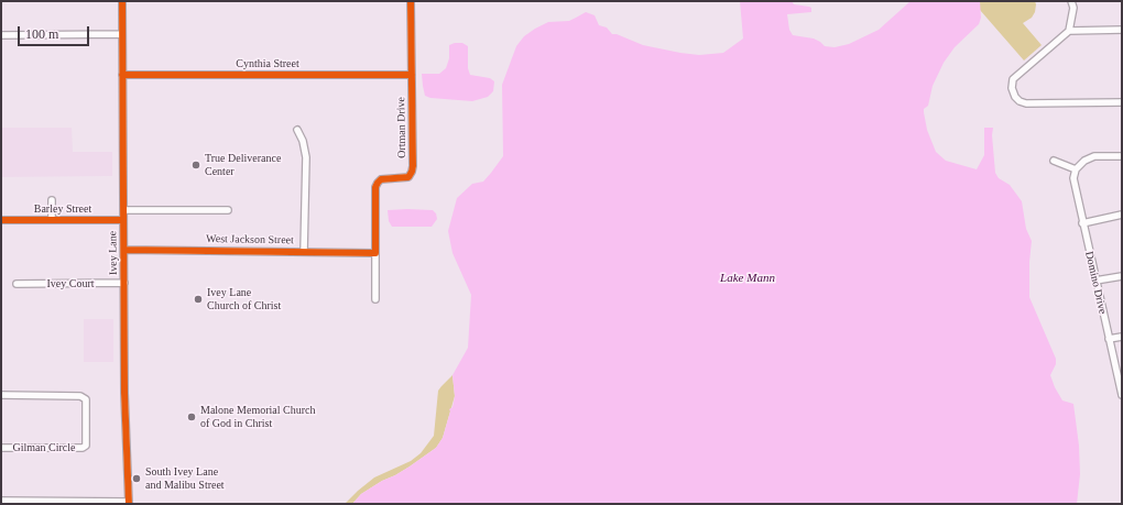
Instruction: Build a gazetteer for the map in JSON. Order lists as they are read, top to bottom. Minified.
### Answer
{"streets":{"street":["Cynthia Street","Ortman Drive","Barley Street","West Jackson Street","Ivey Lane","Domino Drive","Ivey Court","Gilman Circle"]},"crossings":[["Cynthia Street","Ortman Drive"],["Cynthia Street","Ivey Lane"],["Ortman Drive","West Jackson Street"],["Barley Street","Ivey Lane"],["West Jackson Street","Ivey Lane"],["Ivey Lane","Ivey Court"]],"water":["Lake Mann"],"places":["True Deliverance Center","Ivey Lane Church of Christ","Malone Memorial Church of God in Christ","South Ivey Lane and Malibu Street"],"scale_bar":"100 m"}
